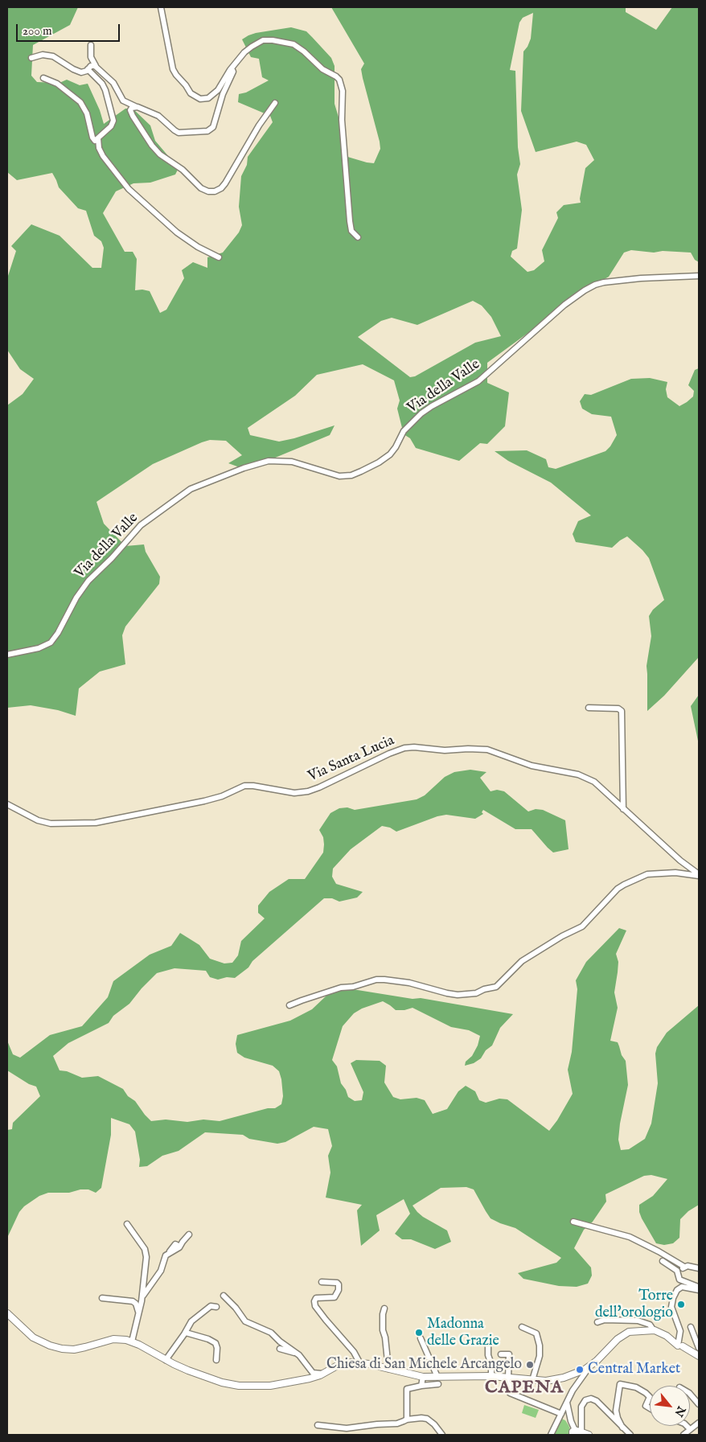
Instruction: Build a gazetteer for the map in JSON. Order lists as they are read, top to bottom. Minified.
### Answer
{"streets":{"street":["Via della Valle","Via Santa Lucia"]},"districts":["CAPENA"],"places":["Torre dell'orologio","Madonna delle Grazie","Chiesa di San Michele Arcangelo","Central Market"],"scale_bar":"200 m","north":"bottom right"}
